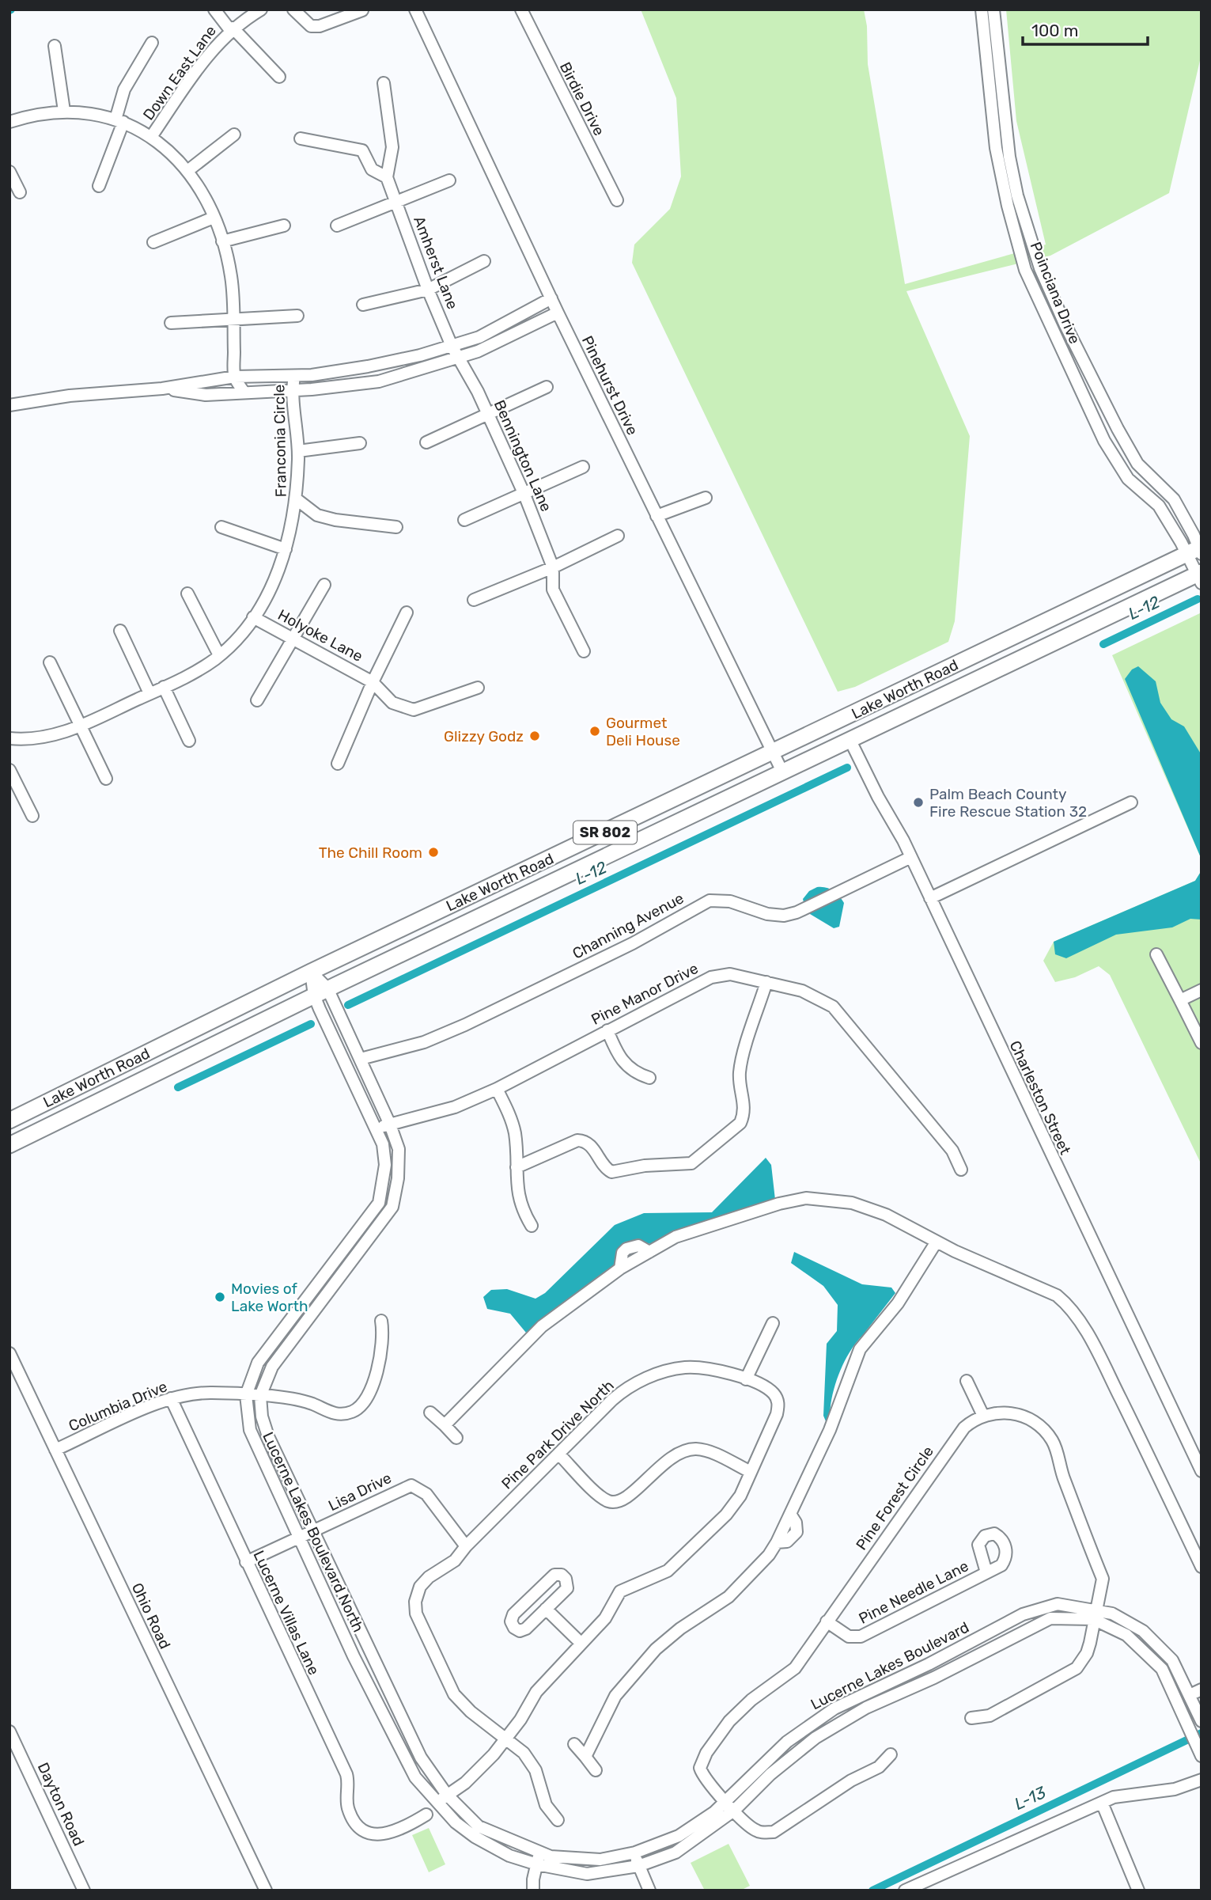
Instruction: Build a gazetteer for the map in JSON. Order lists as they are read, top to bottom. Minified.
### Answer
{"streets":{"main road":["Lake Worth Road","SR 802"],"street":["Down East Lane","Birdie Drive","Amherst Lane","Poinciana Drive","Pinehurst Drive","Franconia Circle","Bennington Lane","Holyoke Lane","Channing Avenue","Pine Manor Drive","Charleston Street","Columbia Drive","Pine Park Drive North","Lisa Drive","Pine Forest Circle","Lucerne Lakes Boulevard North","Pine Needle Lane","Lucerne Villas Lane","Ohio Road","Lucerne Lakes Boulevard","Dayton Road"]},"crossings":[["Amherst Lane","Bennington Lane"],["Poinciana Drive","Lake Worth Road"],["Pinehurst Drive","Lake Worth Road"],["Franconia Circle","Holyoke Lane"],["Lake Worth Road","Charleston Street"],["Lake Worth Road","Lucerne Lakes Boulevard North"],["Channing Avenue","Charleston Street"],["Channing Avenue","Lucerne Lakes Boulevard North"],["Pine Manor Drive","Lucerne Lakes Boulevard North"],["Columbia Drive","Lucerne Lakes Boulevard North"],["Columbia Drive","Lucerne Villas Lane"],["Columbia Drive","Ohio Road"],["Pine Park Drive North","Lisa Drive"],["Lisa Drive","Lucerne Lakes Boulevard North"],["Lisa Drive","Lucerne Villas Lane"],["Pine Forest Circle","Pine Needle Lane"],["Pine Forest Circle","Lucerne Lakes Boulevard"],["Lucerne Lakes Boulevard North","Lucerne Lakes Boulevard"]],"water":["L-12","L-13"],"places":["Gourmet Deli House","Glizzy Godz","Palm Beach County Fire Rescue Station 32","The Chill Room","Movies of Lake Worth"],"scale_bar":"100 m"}
